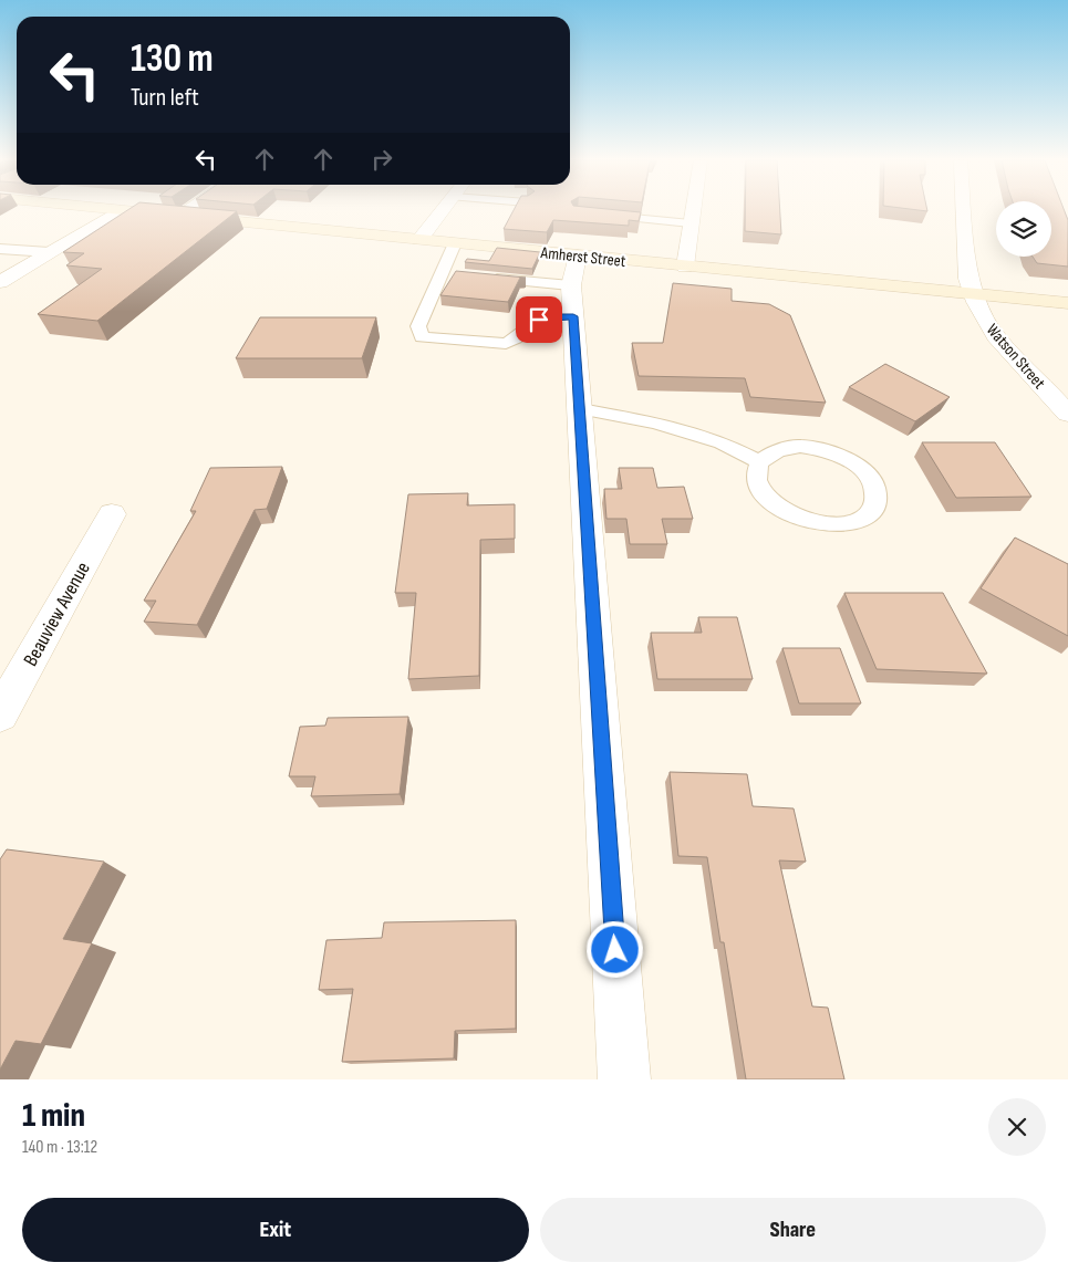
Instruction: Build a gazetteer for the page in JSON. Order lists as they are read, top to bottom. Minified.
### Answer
{"streets":{"main road":["Amherst Street"],"street":["Watson Street","Beauview Avenue"]},"crossings":[["Amherst Street","Watson Street"]],"page":{"turn":["130 m","Turn left"],"heading":["1 min","140 m · 13:12"],"buttons":["Exit","Share"]}}
